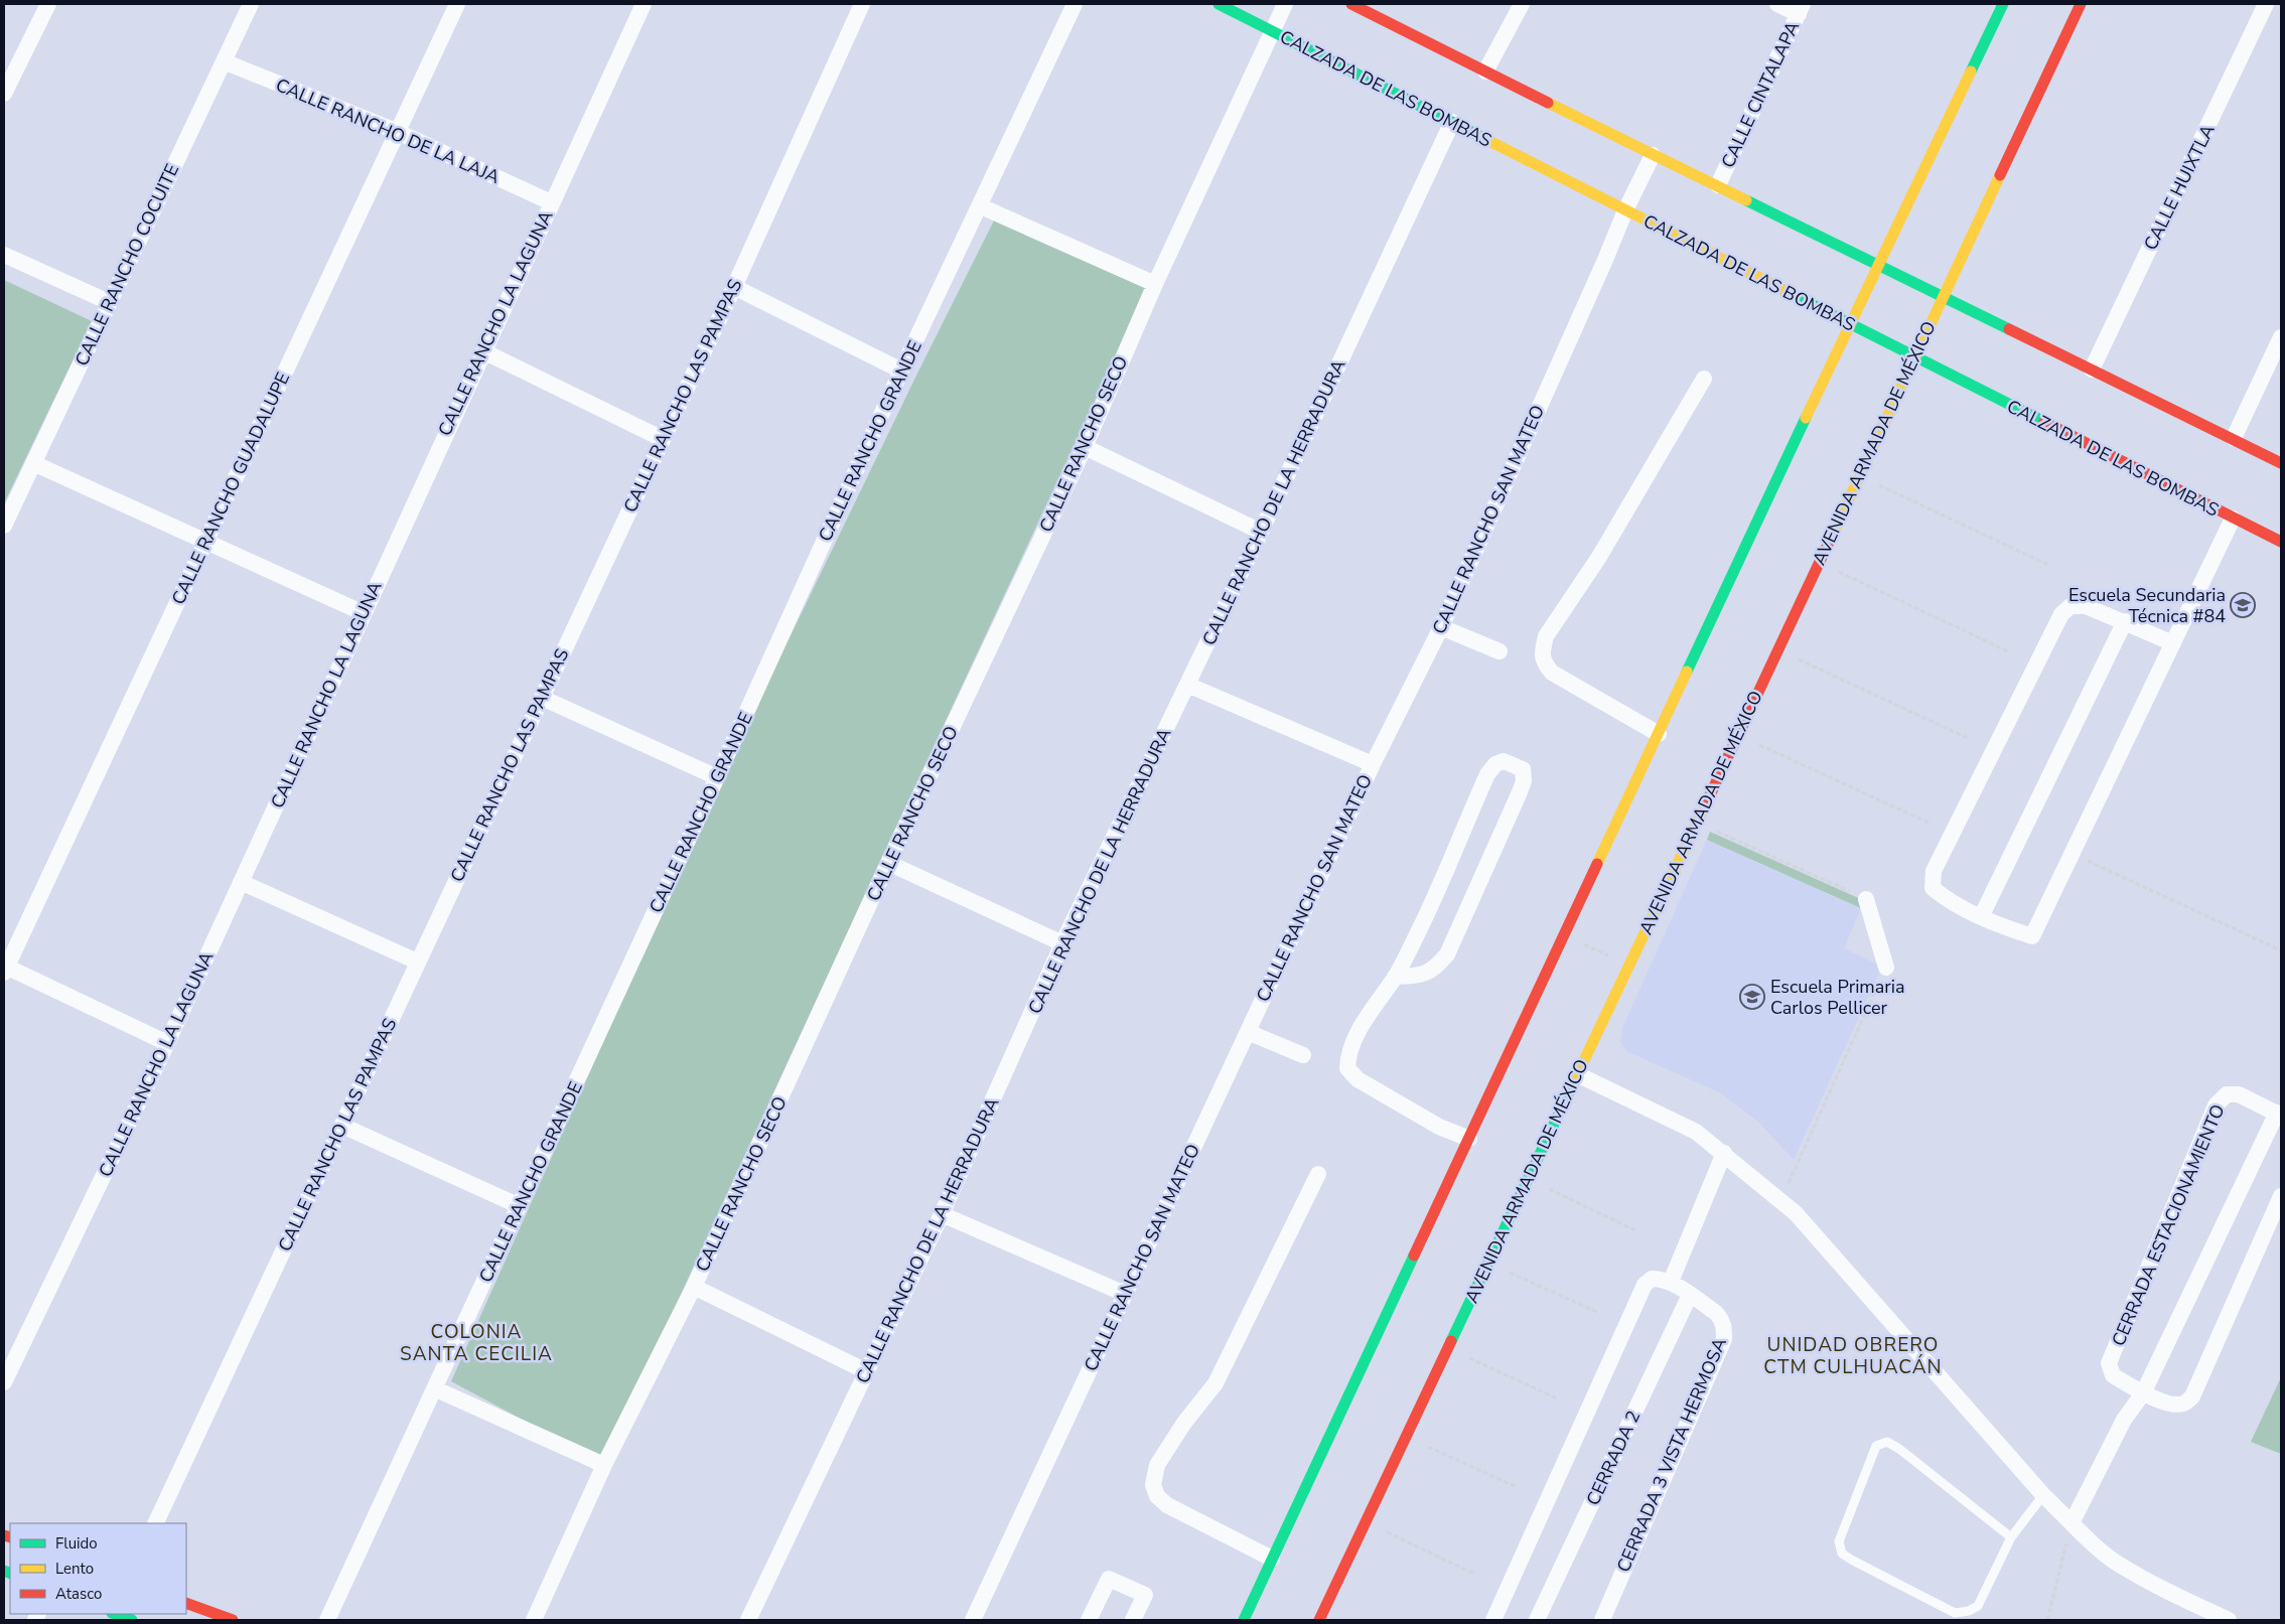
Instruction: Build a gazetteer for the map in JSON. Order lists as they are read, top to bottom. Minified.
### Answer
{"streets":{"main road":["CALZADA DE LAS BOMBAS","AVENIDA ARMADA DE MÉXICO"],"street":["CALLE CINTALAPA","CALLE RANCHO DE LA LAJA","CALLE HUIXTLA","CALLE RANCHO COCUITE","CALLE RANCHO LA LAGUNA","CALLE RANCHO LAS PAMPAS","CALLE RANCHO GRANDE","CALLE RANCHO SECO","CALLE RANCHO GUADALUPE","CALLE RANCHO DE LA HERRADURA","CALLE RANCHO SAN MATEO","CERRADA ESTACIONAMIENTO","CERRADA 3 VISTA HERMOSA","CERRADA 2"]},"crossings":[["CALZADA DE LAS BOMBAS","AVENIDA ARMADA DE MÉXICO"],["CALZADA DE LAS BOMBAS","CALLE RANCHO SECO"],["CALZADA DE LAS BOMBAS","CALLE RANCHO DE LA HERRADURA"],["CALZADA DE LAS BOMBAS","CALLE RANCHO SAN MATEO"],["CALLE RANCHO DE LA LAJA","CALLE RANCHO COCUITE"],["CALLE RANCHO DE LA LAJA","CALLE RANCHO LA LAGUNA"],["CALLE RANCHO DE LA LAJA","CALLE RANCHO GUADALUPE"],["CERRADA 3 VISTA HERMOSA","CERRADA 2"]],"districts":["COLONIA SANTA CECILIA","UNIDAD OBRERO CTM CULHUACÁN"],"places":{"school or university":["Escuela Secundaria Técnica #84","Escuela Primaria Carlos Pellicer"]},"legend":["Fluido","Lento","Atasco"]}
